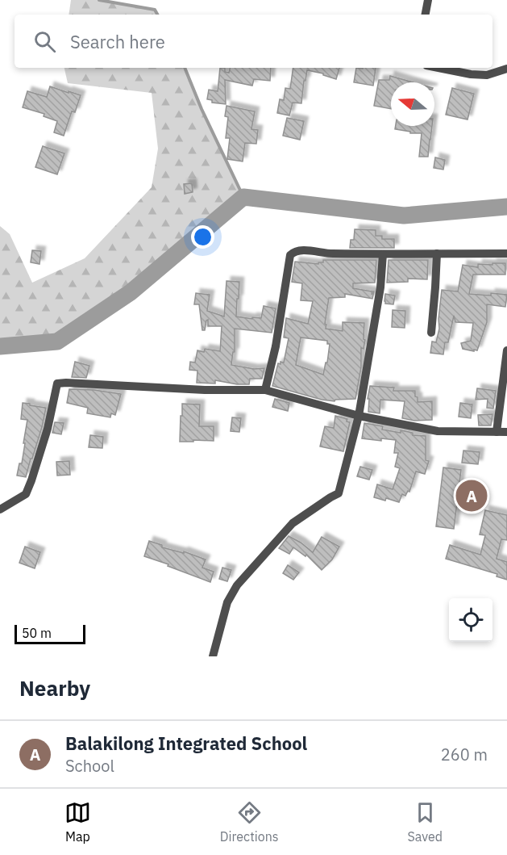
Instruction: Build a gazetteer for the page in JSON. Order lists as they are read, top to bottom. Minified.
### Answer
{"scale_bar":"50 m","north":"left","page":{"search":"Search here","pins":"A","scale":"50 m","heading":"Nearby","list":[{"mark":"A","name":"Balakilong Integrated School","note":"School","value":"260 m"}],"nav":["Map","Directions","Saved"]}}
